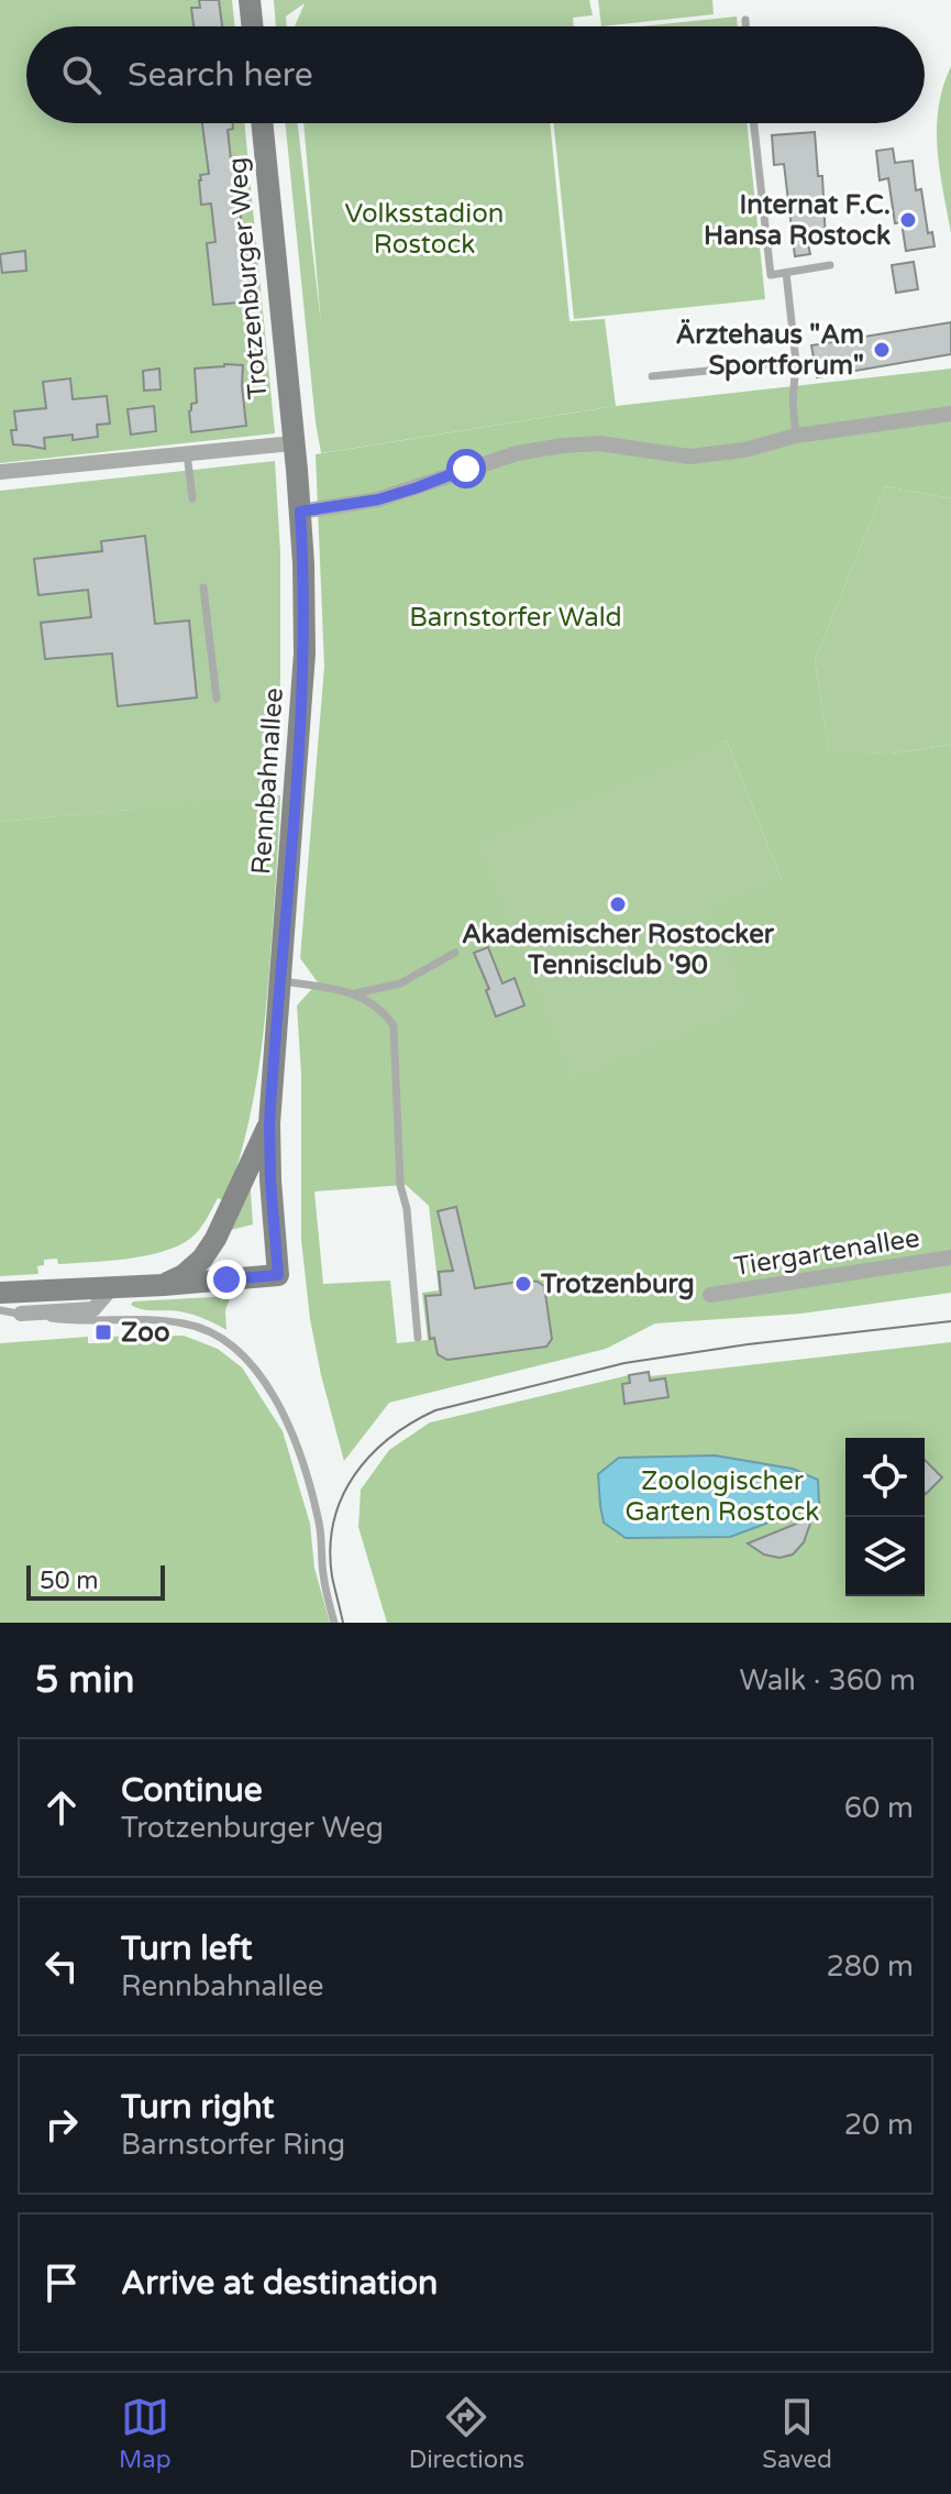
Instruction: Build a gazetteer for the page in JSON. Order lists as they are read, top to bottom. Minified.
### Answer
{"streets":{"street":["Trotzenburger Weg","Rennbahnallee","Tiergartenallee"]},"crossings":[["Trotzenburger Weg","Rennbahnallee"]],"parks":["Volksstadion Rostock","Barnstorfer Wald","Zoologischer Garten Rostock"],"places":{"other":["Internat F.C. Hansa Rostock","Ärztehaus \"Am Sportforum\"","Akademischer Rostocker Tennisclub '90","Trotzenburg"],"transit":["Zoo"]},"scale_bar":"50 m","page":{"search":"Search here","scale":"50 m","heading":["5 min","Walk · 360 m"],"list":[["Continue","Trotzenburger Weg","60 m"],["Turn left","Rennbahnallee","280 m"],["Turn right","Barnstorfer Ring","20 m"],"Arrive at destination"],"nav":["Map","Directions","Saved"]}}
